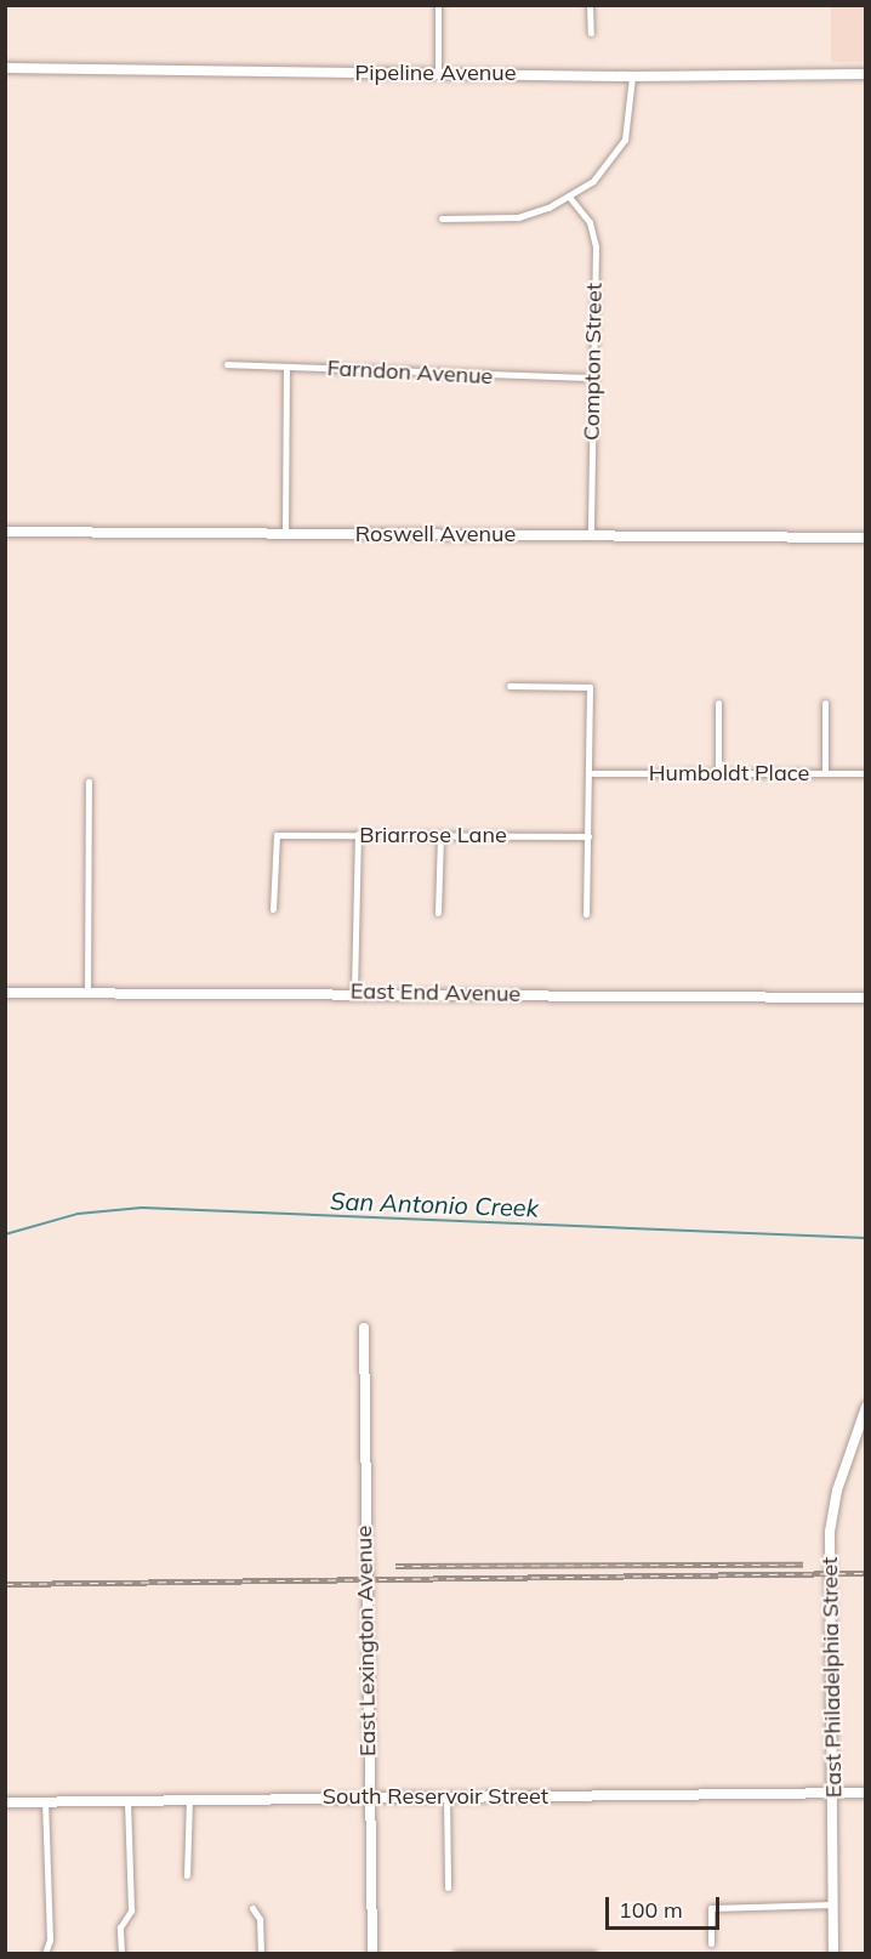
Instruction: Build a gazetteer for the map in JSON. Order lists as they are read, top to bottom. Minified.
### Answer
{"streets":{"main road":["South Reservoir Street"],"street":["Pipeline Avenue","Compton Street","Farndon Avenue","Roswell Avenue","Humboldt Place","Briarrose Lane","East End Avenue","East Lexington Avenue","East Philadelphia Street"]},"crossings":[["Compton Street","Farndon Avenue"],["Compton Street","Roswell Avenue"],["East Lexington Avenue","South Reservoir Street"],["East Philadelphia Street","South Reservoir Street"]],"water":["San Antonio Creek"],"scale_bar":"100 m"}
